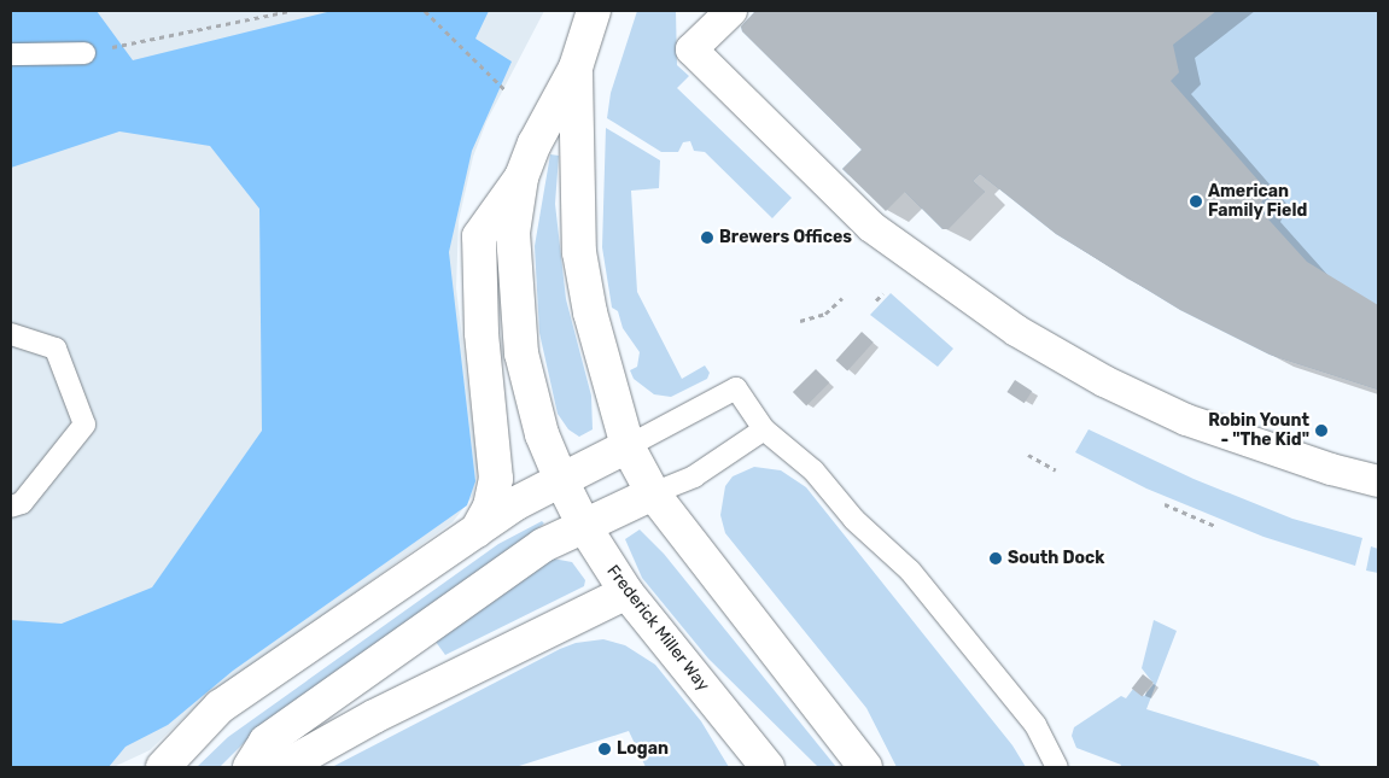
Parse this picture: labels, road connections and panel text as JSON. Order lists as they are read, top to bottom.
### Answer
{
  "streets": {
    "main road": ["Frederick Miller Way"]
  },
  "places": [
    "American Family Field",
    "Brewers Offices",
    "Robin Yount - \"The Kid\"",
    "South Dock",
    "Logan"
  ]
}
